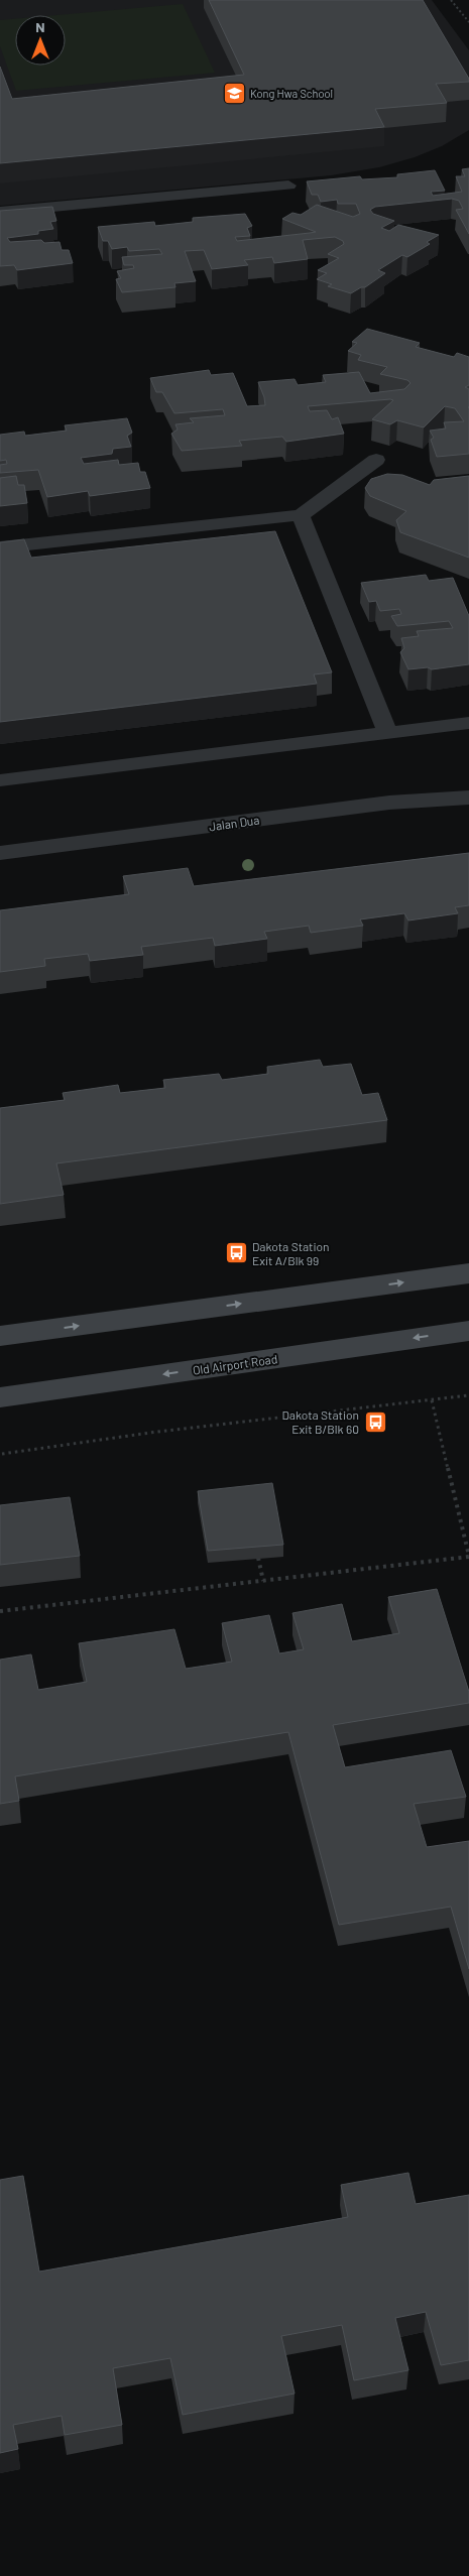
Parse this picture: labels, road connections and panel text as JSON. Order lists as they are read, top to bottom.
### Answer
{
  "streets": {
    "main road": ["Old Airport Road"],
    "street": ["Jalan Dua"]
  },
  "places": {
    "school or university": ["Kong Hwa School"],
    "bus stop": ["Dakota Station Exit A/Blk 99", "Dakota Station Exit B/Blk 60"]
  },
  "north": "top"
}
